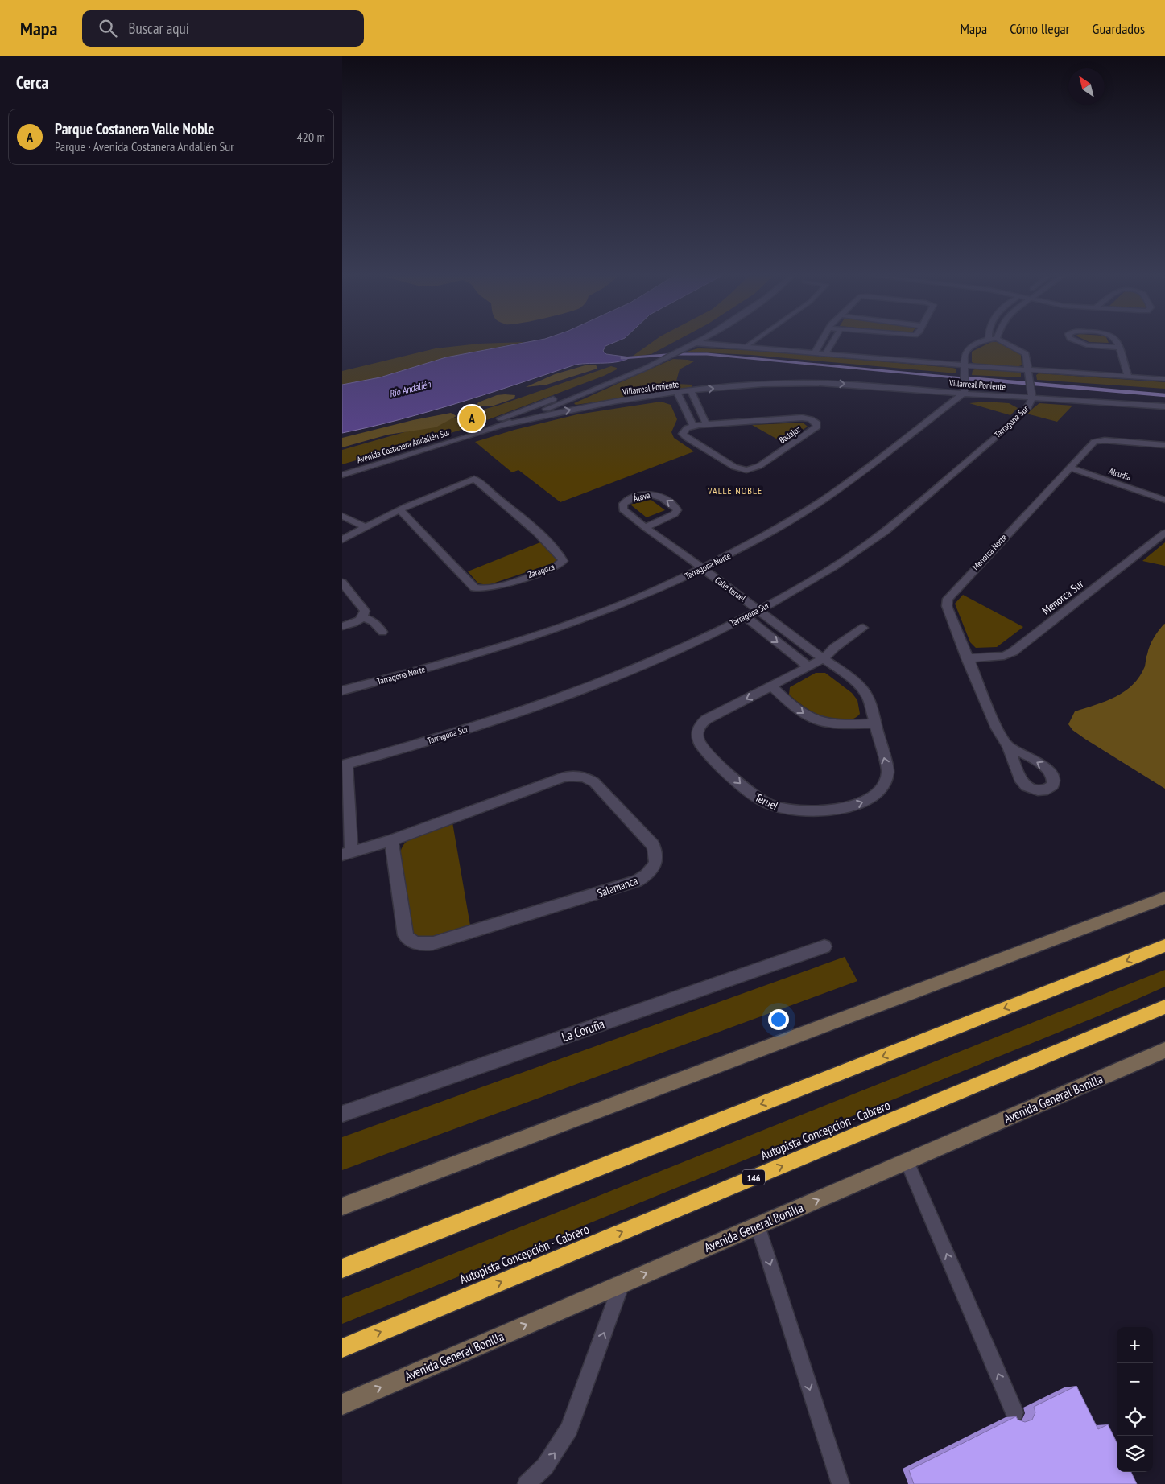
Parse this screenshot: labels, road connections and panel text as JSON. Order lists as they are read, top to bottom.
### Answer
{
  "streets": {
    "highway": ["Autopista Concepción - Cabrero", "146"],
    "street": [
      "Villarreal Poniente",
      "Tarragona Sur",
      "Badajoz",
      "Avenida Costanera Andalién Sur",
      "Alcudia",
      "Álava",
      "Menorca Norte",
      "Tarragona Norte",
      "Zaragoza",
      "Calle teruel",
      "Menorca Sur",
      "Teruel",
      "Salamanca",
      "La Coruña",
      "Avenida General Bonilla"
    ]
  },
  "crossings": [
    ["Villarreal Poniente", "Tarragona Sur"],
    ["Villarreal Poniente", "Avenida Costanera Andalién Sur"],
    ["Villarreal Poniente", "Tarragona Norte"],
    ["Tarragona Sur", "Calle teruel"],
    ["Tarragona Sur", "Teruel"],
    ["Alcudia", "Menorca Norte"],
    ["Álava", "Tarragona Norte"],
    ["Álava", "Calle teruel"],
    ["Menorca Norte", "Menorca Sur"],
    ["Tarragona Norte", "Calle teruel"],
    ["Calle teruel", "Teruel"]
  ],
  "one_way": ["Avenida General Bonilla"],
  "districts": ["VALLE NOBLE"],
  "water": ["Río Andalién"],
  "north": "top left",
  "page": {
    "header": "Mapa",
    "search": "Buscar aquí",
    "nav": ["Mapa", "Cómo llegar", "Guardados"],
    "heading": "Cerca",
    "list": [
      {
        "mark": "A",
        "name": "Parque Costanera Valle Noble",
        "note": "Parque · Avenida Costanera Andalién Sur",
        "value": "420 m"
      }
    ],
    "pins": "A",
    "map_buttons": ["+", "−"]
  }
}
